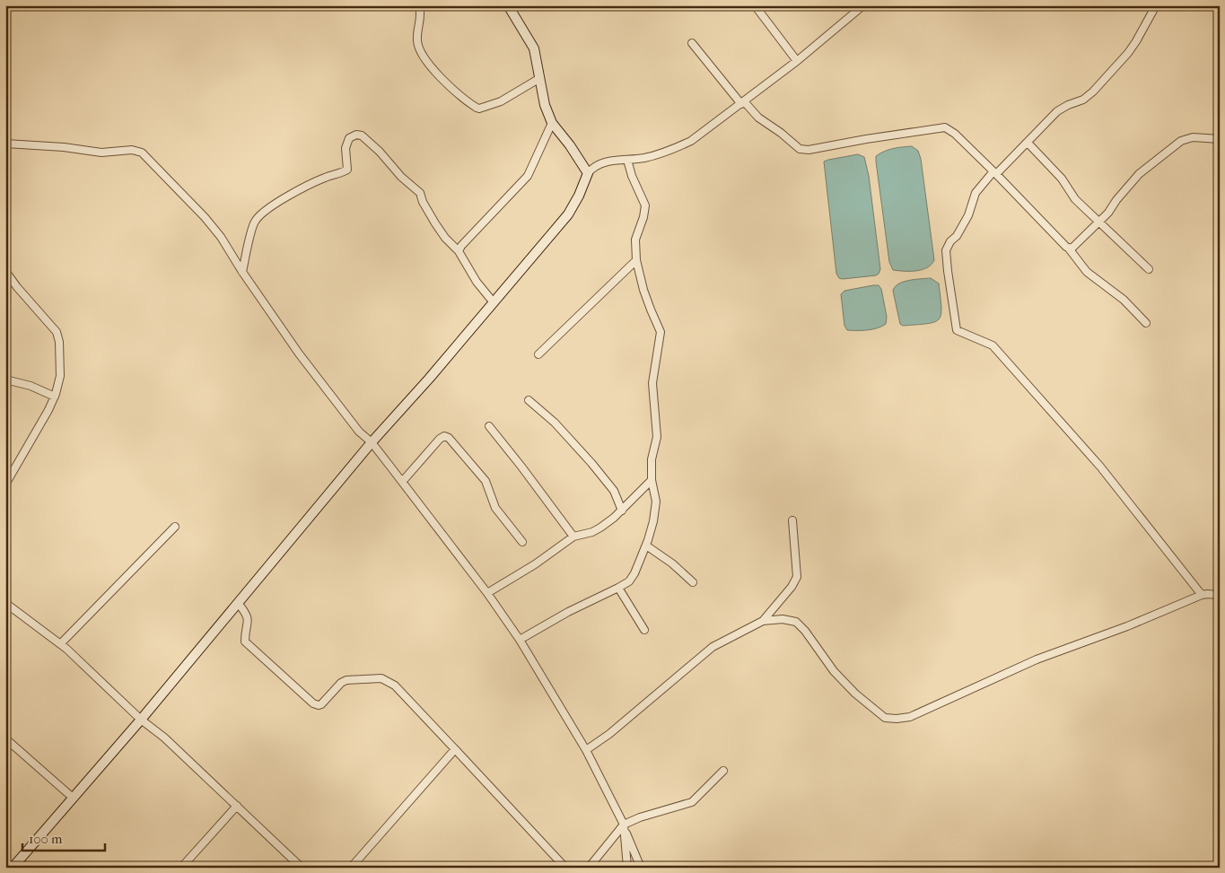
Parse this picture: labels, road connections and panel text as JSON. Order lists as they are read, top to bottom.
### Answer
{
  "scale_bar": "100 m"
}
